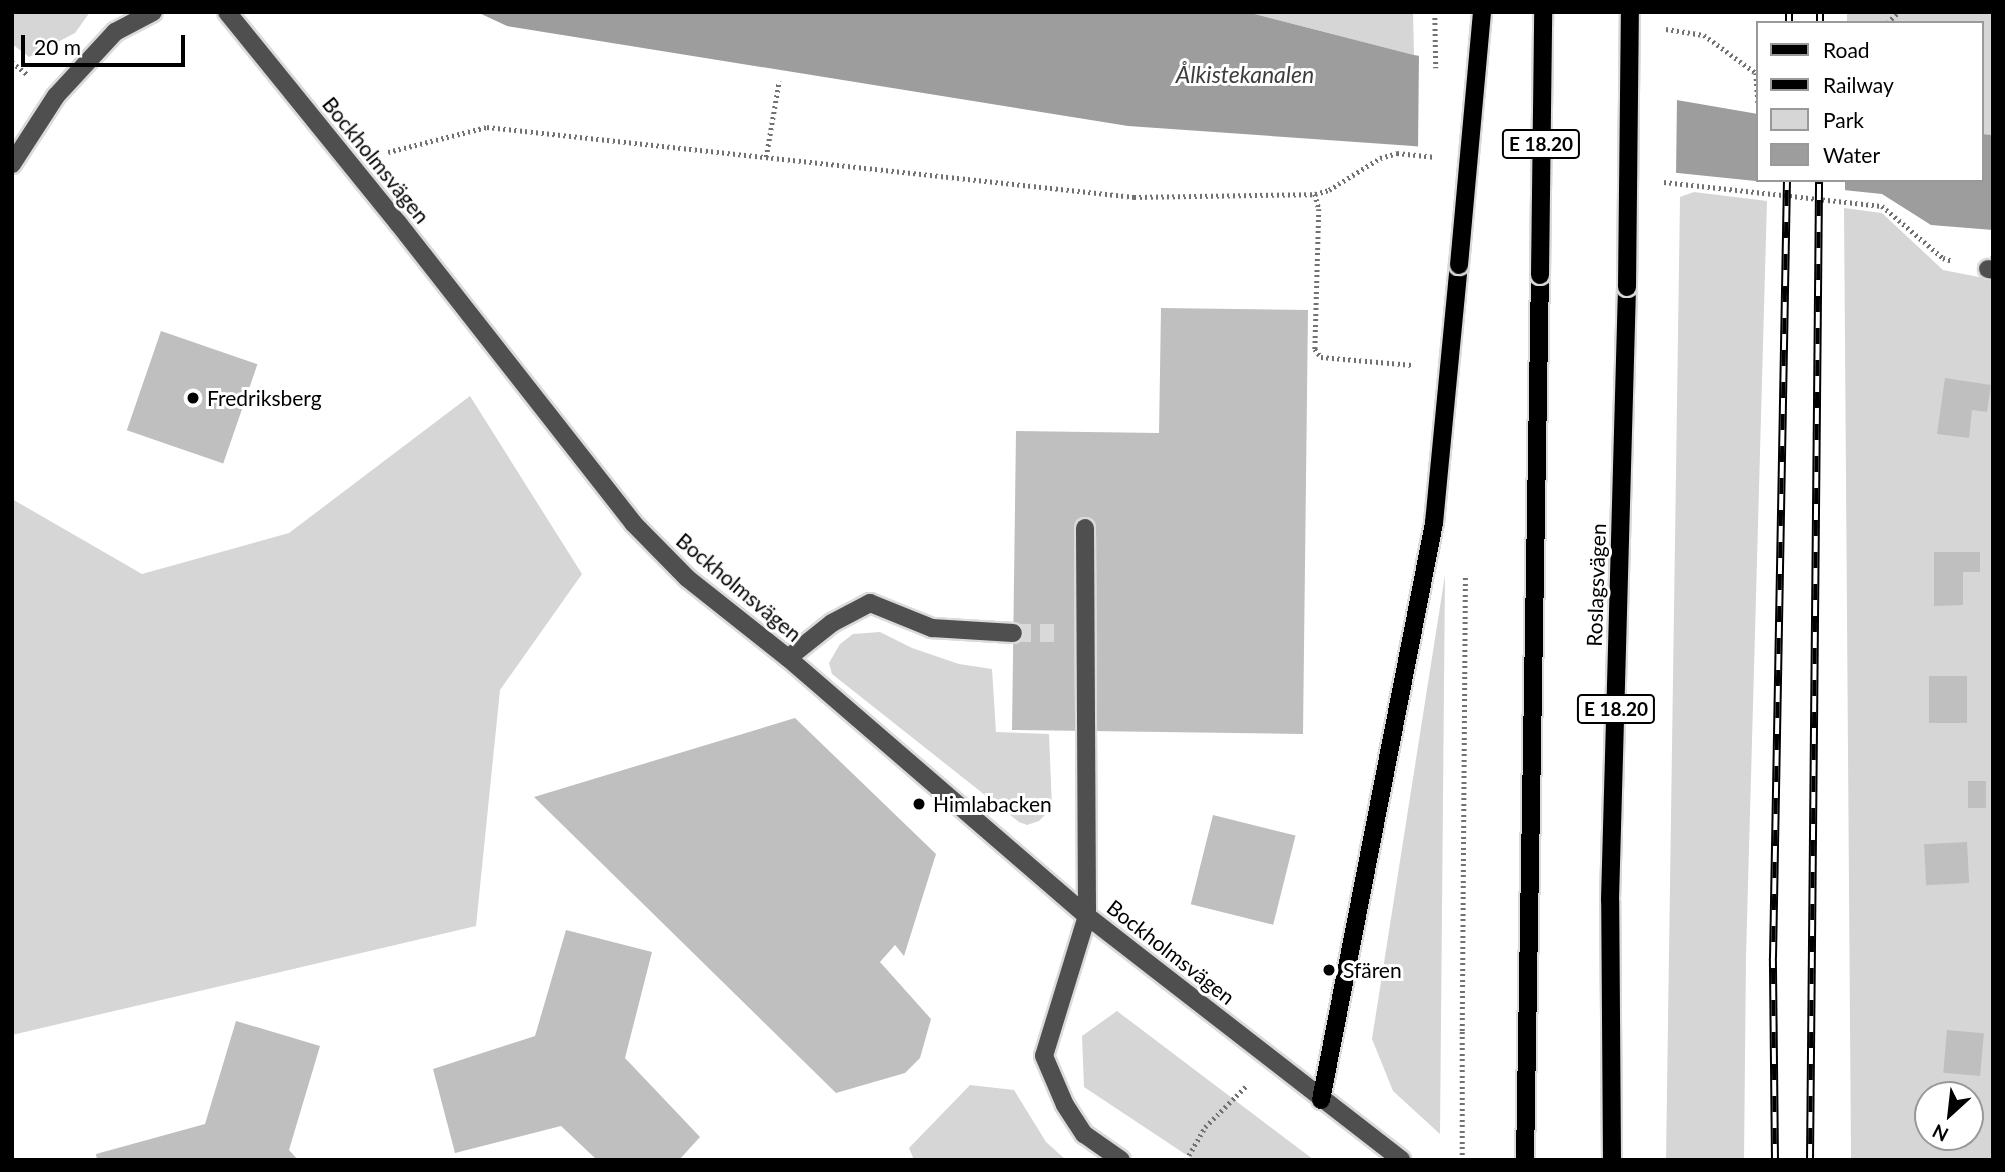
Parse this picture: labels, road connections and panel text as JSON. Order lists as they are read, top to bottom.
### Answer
{
  "streets": {
    "main road": ["E 18.20", "Roslagsvägen"],
    "street": ["Bockholmsvägen"]
  },
  "water": ["Ålkistekanalen"],
  "places": ["Fredriksberg", "Himlabacken", "Sfären"],
  "legend": [
    "Road",
    "Railway",
    "Park",
    "Water"
  ],
  "scale_bar": "20 m",
  "north": "bottom left"
}
